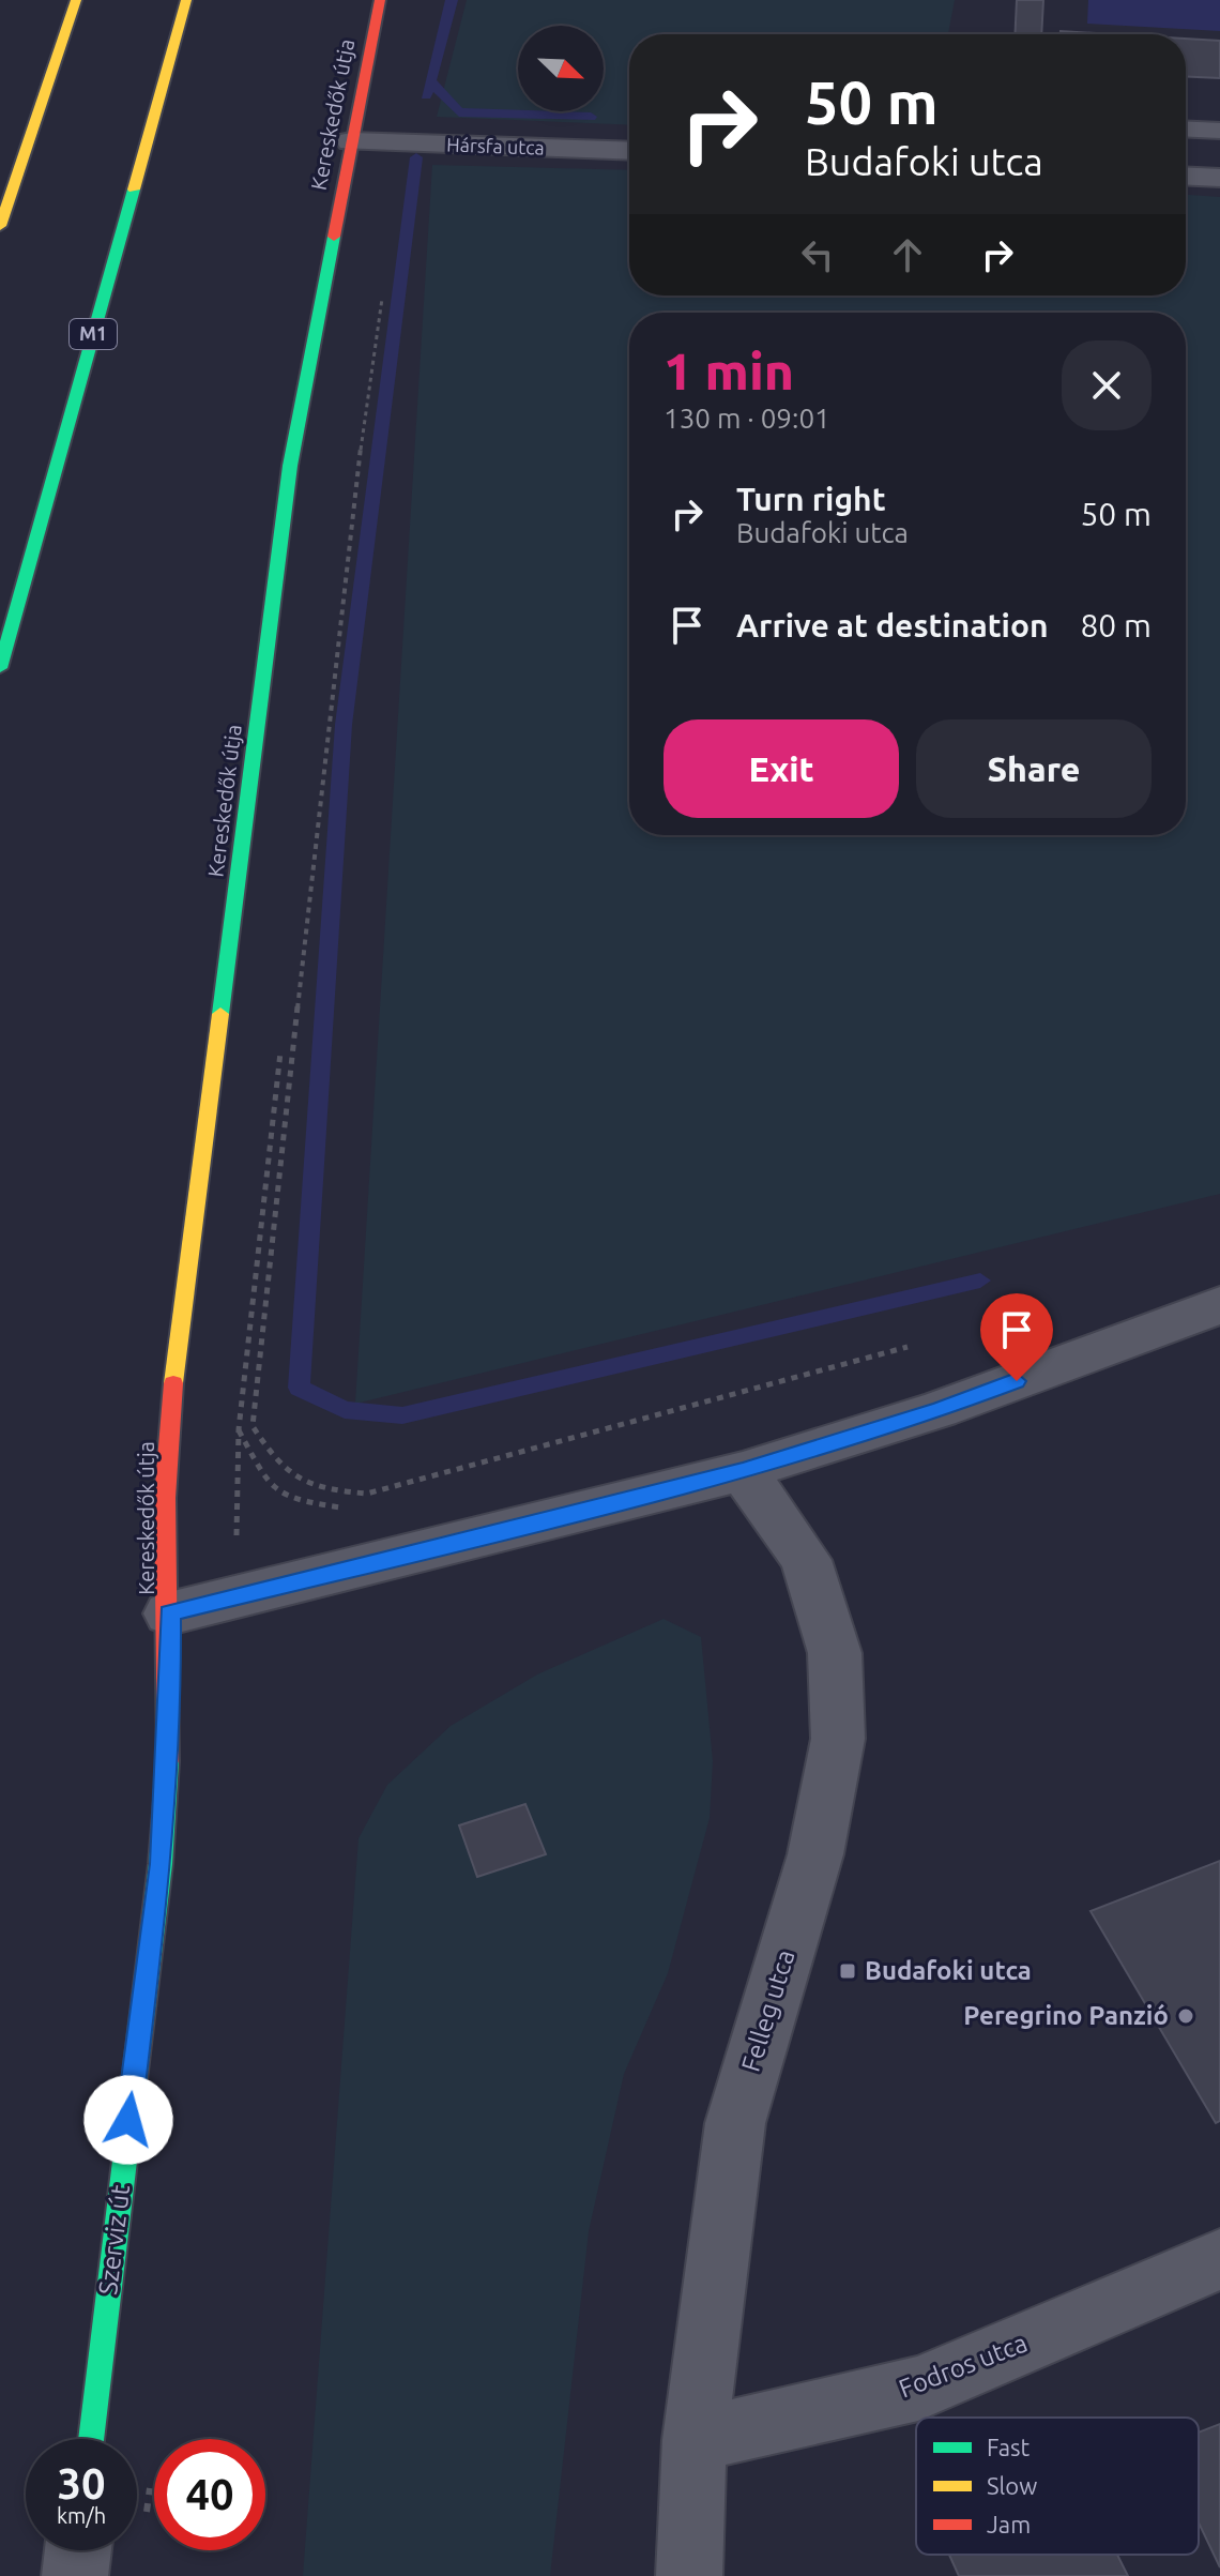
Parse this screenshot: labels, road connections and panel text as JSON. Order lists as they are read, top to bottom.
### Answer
{
  "streets": {
    "main road": ["Kereskedők útja", "M1", "Szerviz út"],
    "street": ["Hársfa utca", "Felleg utca", "Fodros utca"]
  },
  "crossings": [
    ["Kereskedők útja", "Hársfa utca"],
    ["Kereskedők útja", "Szerviz út"],
    ["Felleg utca", "Fodros utca"]
  ],
  "places": {
    "transit": ["Budafoki utca"],
    "other": ["Peregrino Panzió"]
  },
  "legend": ["Fast", "Slow", "Jam"],
  "north": "bottom right",
  "page": {
    "turn": ["50 m", "Budafoki utca"],
    "heading": ["1 min", "130 m · 09:01"],
    "list": [
      {
        "name": "Turn right",
        "note": "Budafoki utca",
        "value": "50 m"
      },
      {
        "name": "Arrive at destination",
        "value": "80 m"
      }
    ],
    "buttons": ["Exit", "Share"],
    "speed": "30 km/h",
    "limit": "40"
  }
}
